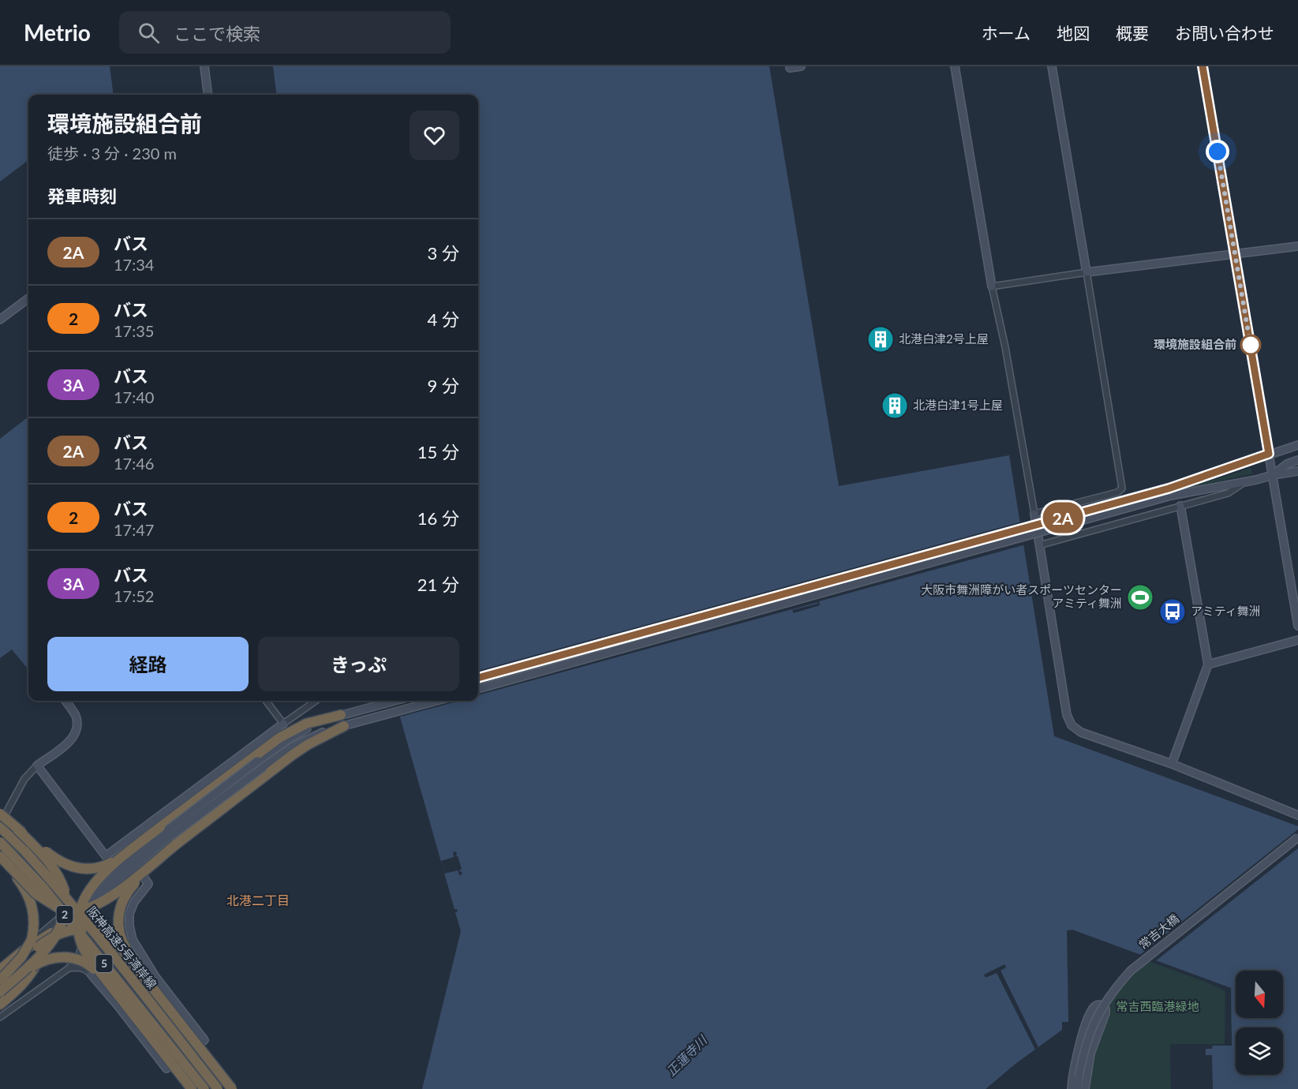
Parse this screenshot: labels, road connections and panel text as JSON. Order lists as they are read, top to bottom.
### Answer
{
  "streets": {
    "highway": ["2", "阪神高速5号湾岸線", "5"],
    "street": ["常吉大橋"]
  },
  "crossings": [
    ["2", "5"]
  ],
  "districts": ["北港二丁目"],
  "water": ["正蓮寺川"],
  "parks": ["常吉西臨港緑地"],
  "places": {
    "building": ["北港白津2号上屋", "北港白津1号上屋"],
    "other": ["環境施設組合前"],
    "sports": ["大阪市舞洲障がい者スポーツセンター アミティ舞洲"],
    "bus stop": ["アミティ舞洲"]
  },
  "lines": ["bus line 2A"],
  "north": "bottom",
  "page": {
    "header": "Metrio",
    "search": "ここで検索",
    "nav": [
      "ホーム",
      "地図",
      "概要",
      "お問い合わせ"
    ],
    "on_map": "2A",
    "heading": [
      ["環境施設組合前", "徒歩 · 3 分 · 230 m"],
      "発車時刻"
    ],
    "list": [
      {
        "mark": "2A",
        "name": "バス",
        "note": "17:34",
        "value": "3 分"
      },
      {
        "mark": "2",
        "name": "バス",
        "note": "17:35",
        "value": "4 分"
      },
      {
        "mark": "3A",
        "name": "バス",
        "note": "17:40",
        "value": "9 分"
      },
      {
        "mark": "2A",
        "name": "バス",
        "note": "17:46",
        "value": "15 分"
      },
      {
        "mark": "2",
        "name": "バス",
        "note": "17:47",
        "value": "16 分"
      },
      {
        "mark": "3A",
        "name": "バス",
        "note": "17:52",
        "value": "21 分"
      }
    ],
    "buttons": ["経路", "きっぷ"]
  }
}
